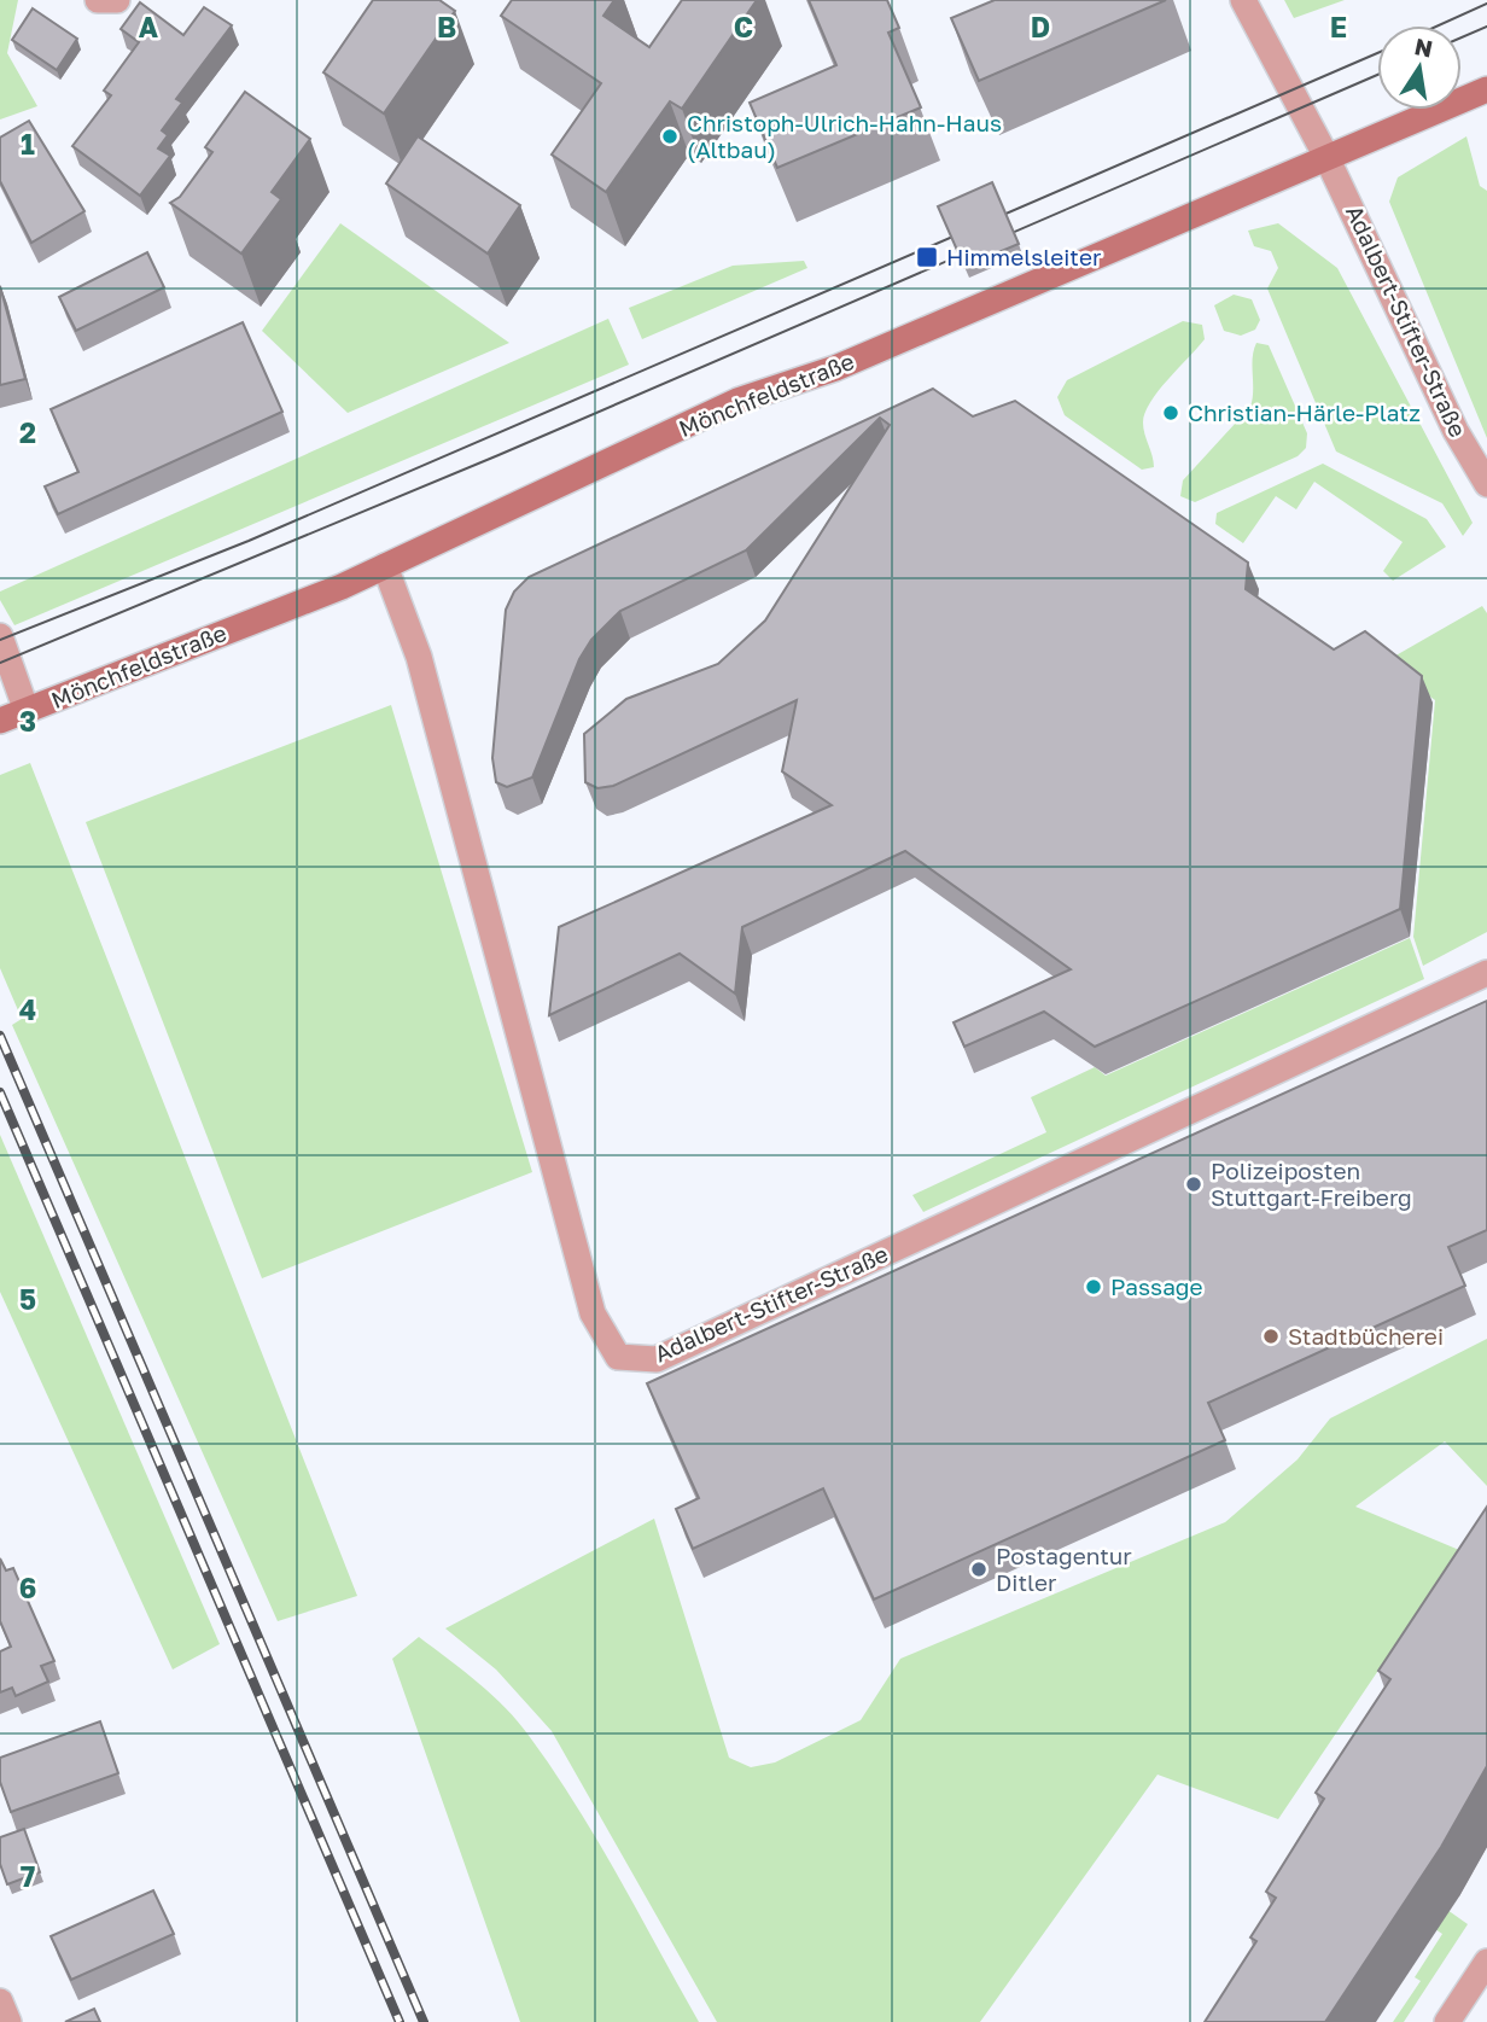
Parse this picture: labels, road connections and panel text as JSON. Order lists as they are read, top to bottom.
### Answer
{
  "streets": {
    "main road": ["Mönchfeldstraße"],
    "street": ["Adalbert-Stifter-Straße"]
  },
  "crossings": [
    ["Adalbert-Stifter-Straße", "Mönchfeldstraße"]
  ],
  "places": {
    "other": [
      "Christoph-Ulrich-Hahn-Haus (Altbau)",
      "Christian-Härle-Platz",
      "Polizeiposten Stuttgart-Freiberg",
      "Passage",
      "Stadtbücherei",
      "Postagentur Ditler"
    ],
    "transit": ["Himmelsleiter"]
  },
  "north": "top",
  "grid": {
    "columns": [
      "A",
      "B",
      "C",
      "D",
      "E"
    ],
    "rows": [
      "1",
      "2",
      "3",
      "4",
      "5",
      "6",
      "7"
    ]
  }
}
